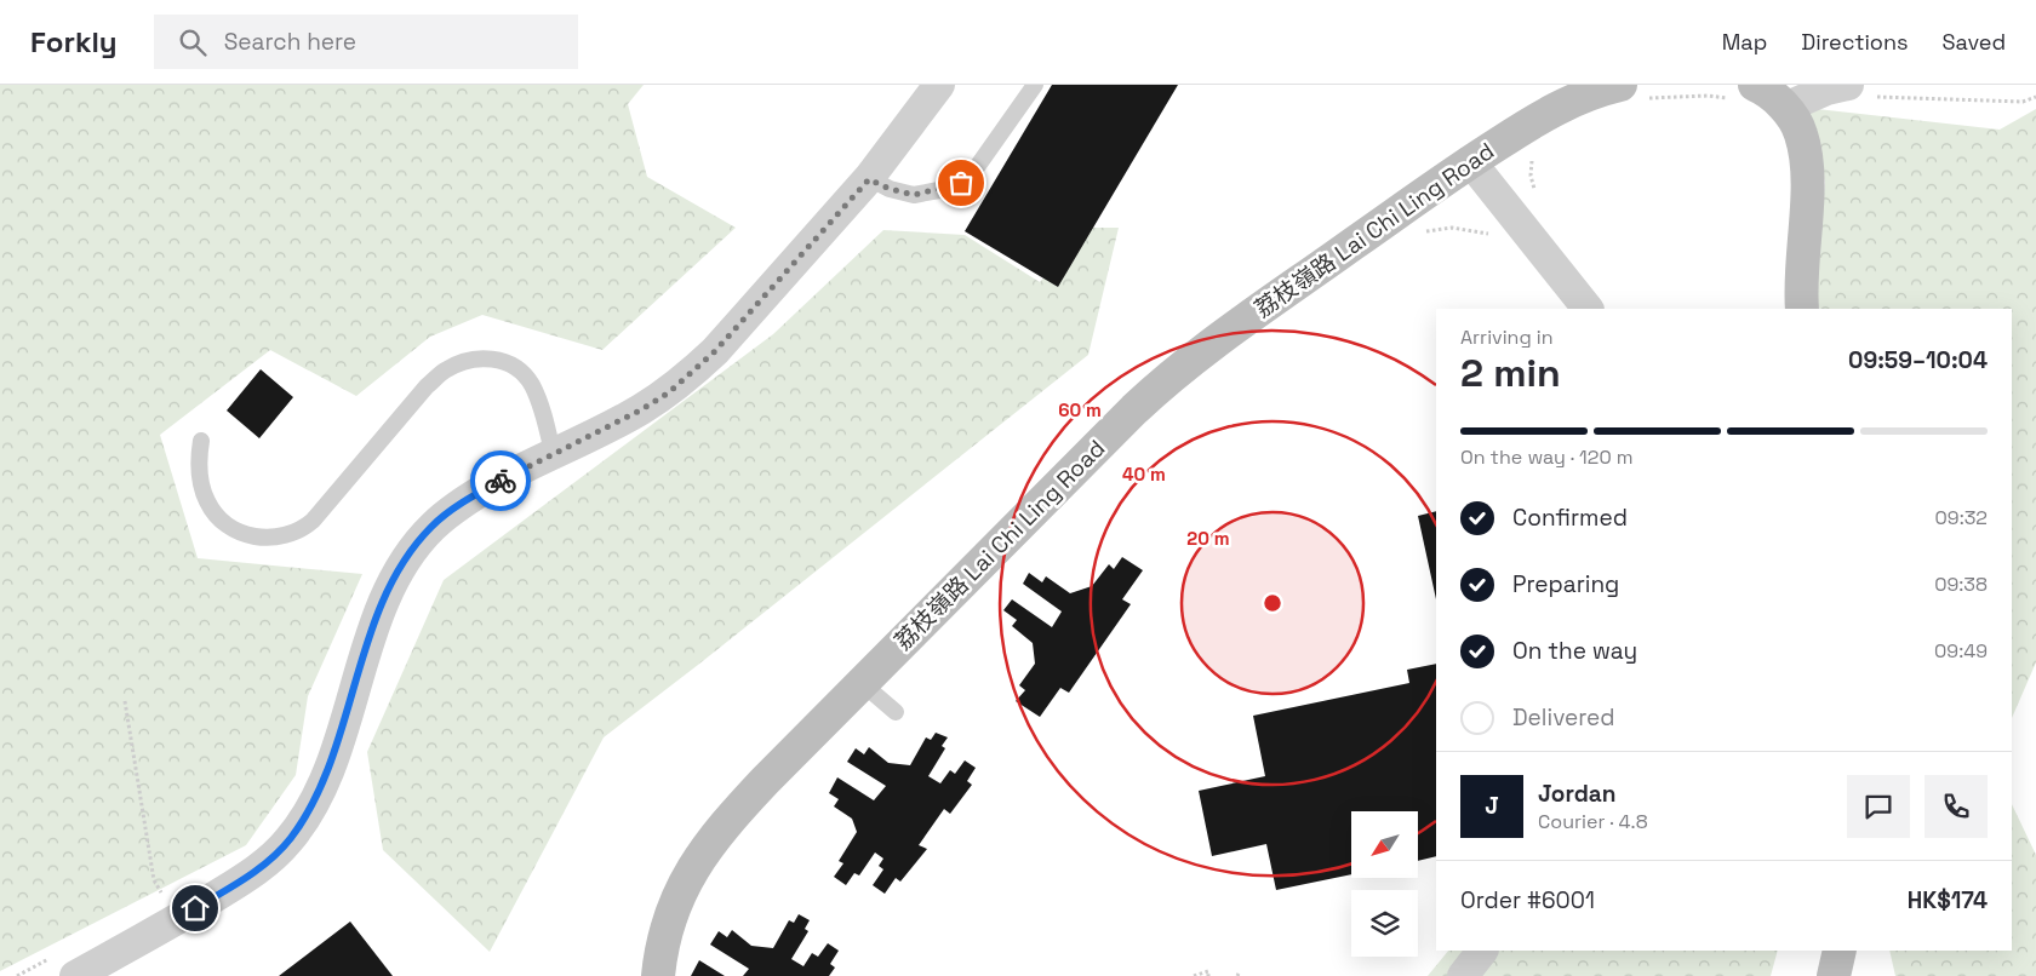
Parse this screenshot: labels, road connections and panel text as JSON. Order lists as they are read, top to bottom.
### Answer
{
  "streets": {
    "street": ["荔枝嶺路 Lai Chi Ling Road"]
  },
  "north": "bottom left",
  "page": {
    "header": "Forkly",
    "search": "Search here",
    "nav": ["Map", "Directions", "Saved"],
    "heading": ["2 min", "Arriving in", "09:59–10:04"],
    "panel": [
      "Jordan",
      "Courier · 4.8",
      "Order #6001",
      "HK$174"
    ],
    "bar": "On the way · 120 m",
    "list": [
      ["Confirmed", "09:32"],
      ["Preparing", "09:38"],
      ["On the way", "09:49"],
      "Delivered"
    ],
    "round": "J"
  },
  "rings": ["60 m", "40 m", "20 m"]
}
